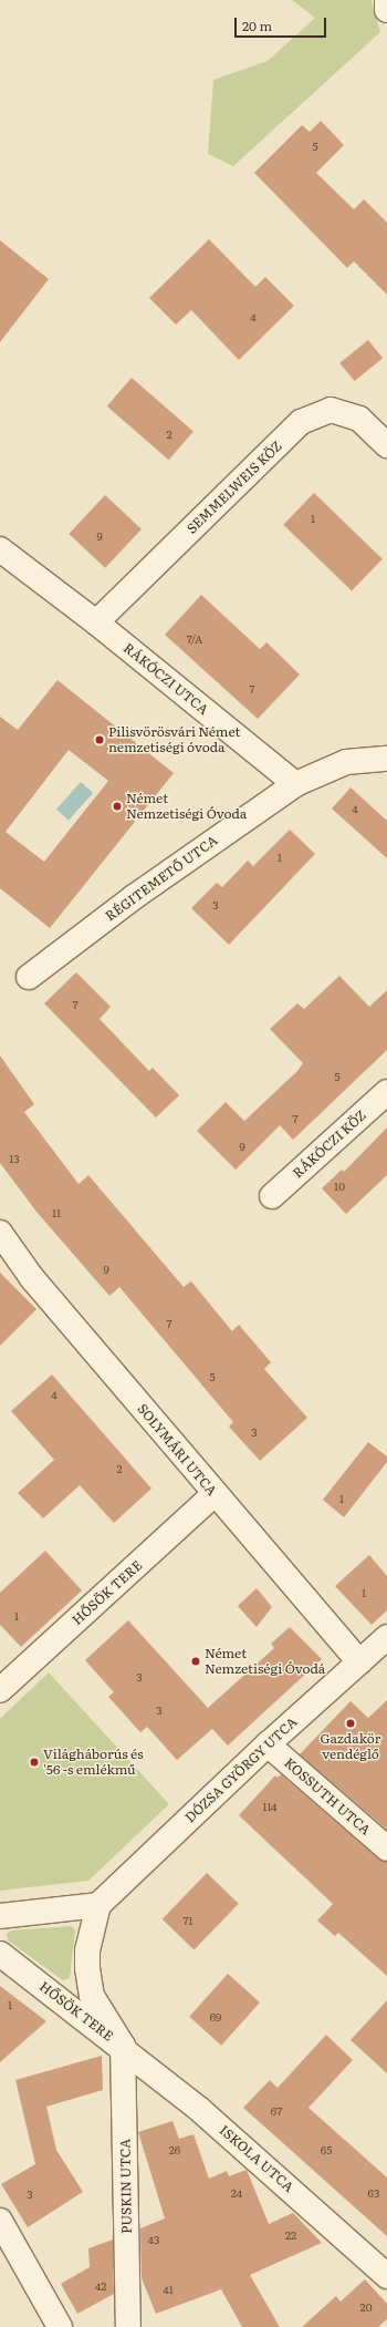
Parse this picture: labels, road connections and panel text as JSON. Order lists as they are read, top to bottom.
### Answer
{
  "streets": {
    "street": [
      "SEMMELWEIS KÖZ",
      "RÁKÓCZI UTCA",
      "RÉGITEMETŐ UTCA",
      "RÁKÓCZI KÖZ",
      "SOLYMÁRI UTCA",
      "HŐSÖK TERE",
      "DÓZSA GYÖRGY UTCA",
      "KOSSUTH UTCA",
      "ISKOLA UTCA",
      "PUSKIN UTCA"
    ]
  },
  "crossings": [
    ["SEMMELWEIS KÖZ", "RÁKÓCZI UTCA"],
    ["RÁKÓCZI UTCA", "RÉGITEMETŐ UTCA"],
    ["SOLYMÁRI UTCA", "HŐSÖK TERE"],
    ["SOLYMÁRI UTCA", "DÓZSA GYÖRGY UTCA"],
    ["HŐSÖK TERE", "DÓZSA GYÖRGY UTCA"],
    ["HŐSÖK TERE", "ISKOLA UTCA"],
    ["HŐSÖK TERE", "PUSKIN UTCA"],
    ["DÓZSA GYÖRGY UTCA", "KOSSUTH UTCA"],
    ["ISKOLA UTCA", "PUSKIN UTCA"]
  ],
  "places": [
    "Pilisvörösvári Német nemzetiségi óvoda",
    "Német Nemzetiségi Óvoda",
    "Német Nemzetiségi Óvodá",
    "Gazdakör vendéglő",
    "Világháborús és '56 -s emlékmű"
  ],
  "house_numbers": [
    "5",
    "4",
    "2",
    "1",
    "9",
    "7/A",
    "7",
    "4",
    "1",
    "3",
    "7",
    "5",
    "7",
    "9",
    "13",
    "10",
    "11",
    "9",
    "7",
    "5",
    "4",
    "3",
    "2",
    "1",
    "1",
    "1",
    "3",
    "3",
    "114",
    "71",
    "1",
    "69",
    "67",
    "26",
    "65",
    "24",
    "63",
    "3",
    "22",
    "43",
    "42",
    "41",
    "20"
  ],
  "scale_bar": "20 m"
}
